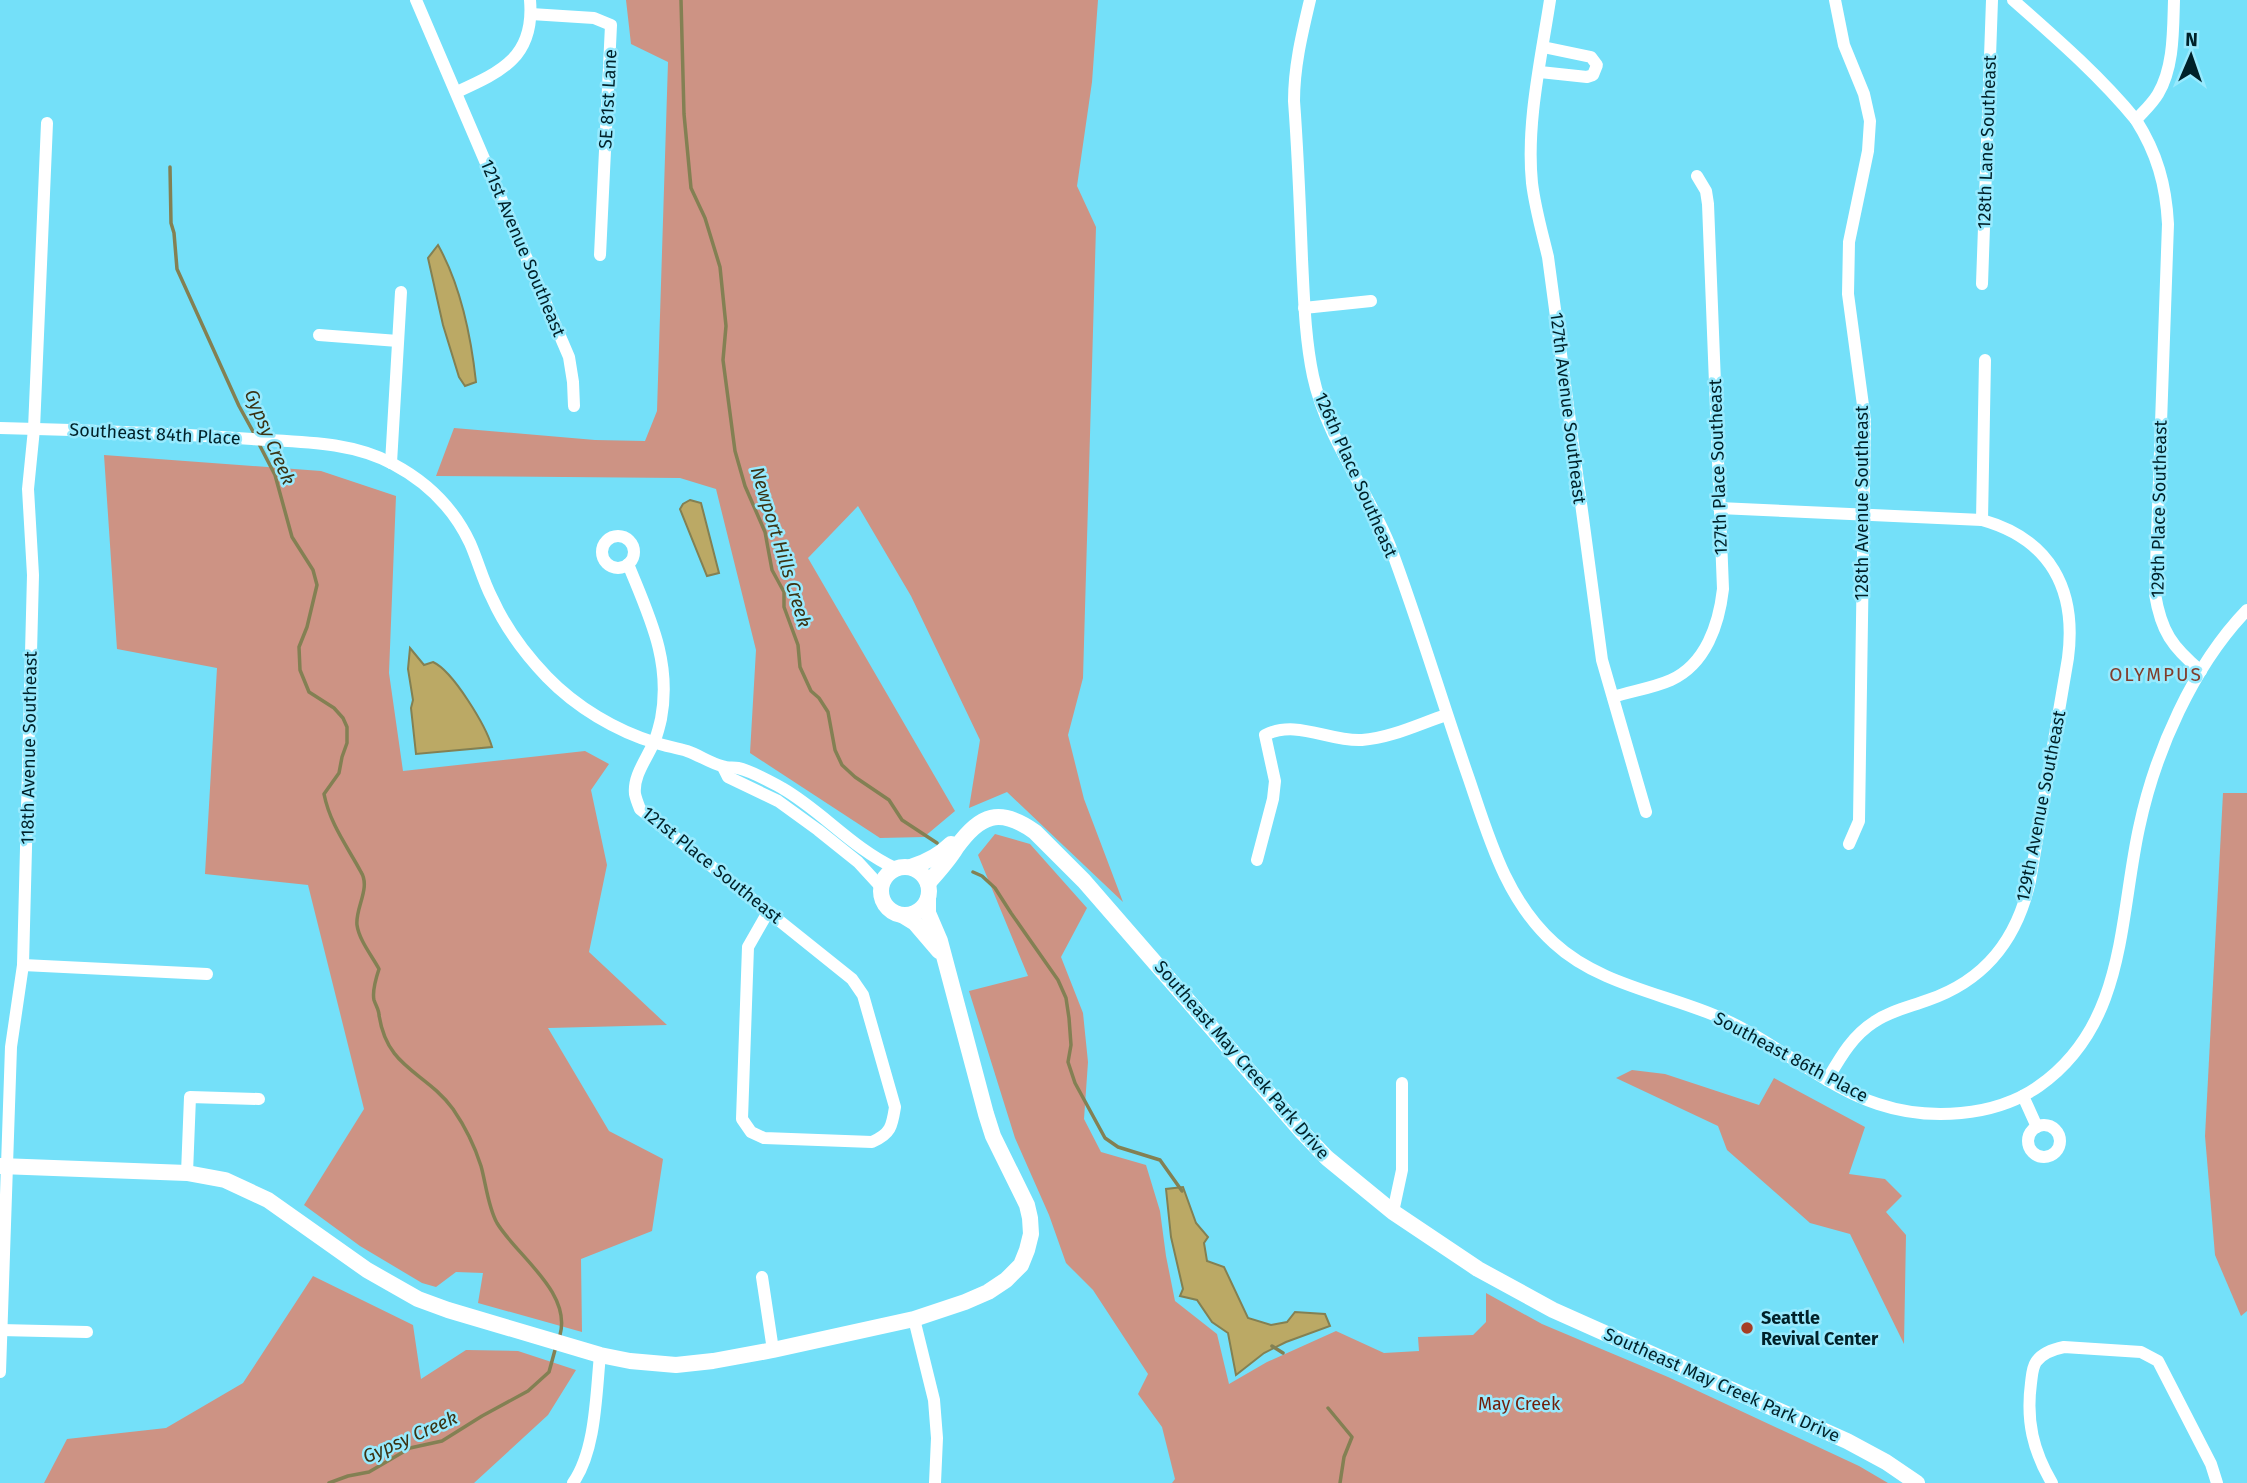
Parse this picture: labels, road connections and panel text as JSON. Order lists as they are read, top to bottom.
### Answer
{
  "streets": {
    "street": [
      "SE 81st Lane",
      "128th Lane Southeast",
      "121st Avenue Southeast",
      "127th Avenue Southeast",
      "Southeast 84th Place",
      "127th Place Southeast",
      "126th Place Southeast",
      "128th Avenue Southeast",
      "129th Place Southeast",
      "118th Avenue Southeast",
      "129th Avenue Southeast",
      "121st Place Southeast",
      "Southeast 86th Place",
      "Southeast May Creek Park Drive"
    ]
  },
  "crossings": [
    ["127th Avenue Southeast", "127th Place Southeast"],
    ["Southeast 84th Place", "118th Avenue Southeast"],
    ["Southeast 84th Place", "121st Place Southeast"],
    ["Southeast 84th Place", "Southeast May Creek Park Drive"],
    ["127th Place Southeast", "129th Avenue Southeast"],
    ["126th Place Southeast", "Southeast 86th Place"],
    ["128th Avenue Southeast", "129th Avenue Southeast"],
    ["129th Avenue Southeast", "Southeast 86th Place"]
  ],
  "districts": ["OLYMPUS"],
  "water": ["Gypsy Creek", "Newport Hills Creek"],
  "parks": ["May Creek"],
  "places": ["Seattle Revival Center"],
  "north": "top"
}
